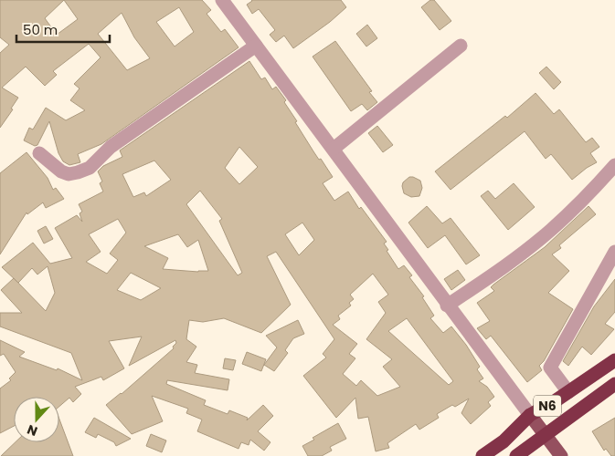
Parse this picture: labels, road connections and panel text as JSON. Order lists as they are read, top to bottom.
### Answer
{
  "streets": {
    "highway": ["N6"]
  },
  "scale_bar": "50 m",
  "north": "bottom"
}
